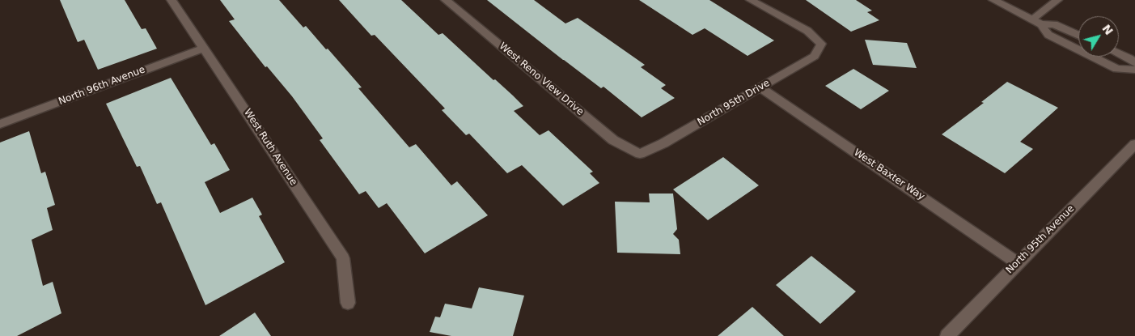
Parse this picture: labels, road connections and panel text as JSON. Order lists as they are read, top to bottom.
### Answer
{
  "streets": {
    "street": [
      "West Reno View Drive",
      "North 96th Avenue",
      "North 95th Drive",
      "West Ruth Avenue",
      "West Baxter Way",
      "North 95th Avenue"
    ]
  },
  "crossings": [
    ["West Reno View Drive", "North 95th Drive"],
    ["North 96th Avenue", "West Ruth Avenue"],
    ["North 95th Drive", "West Baxter Way"],
    ["West Baxter Way", "North 95th Avenue"]
  ],
  "north": "top right"
}
